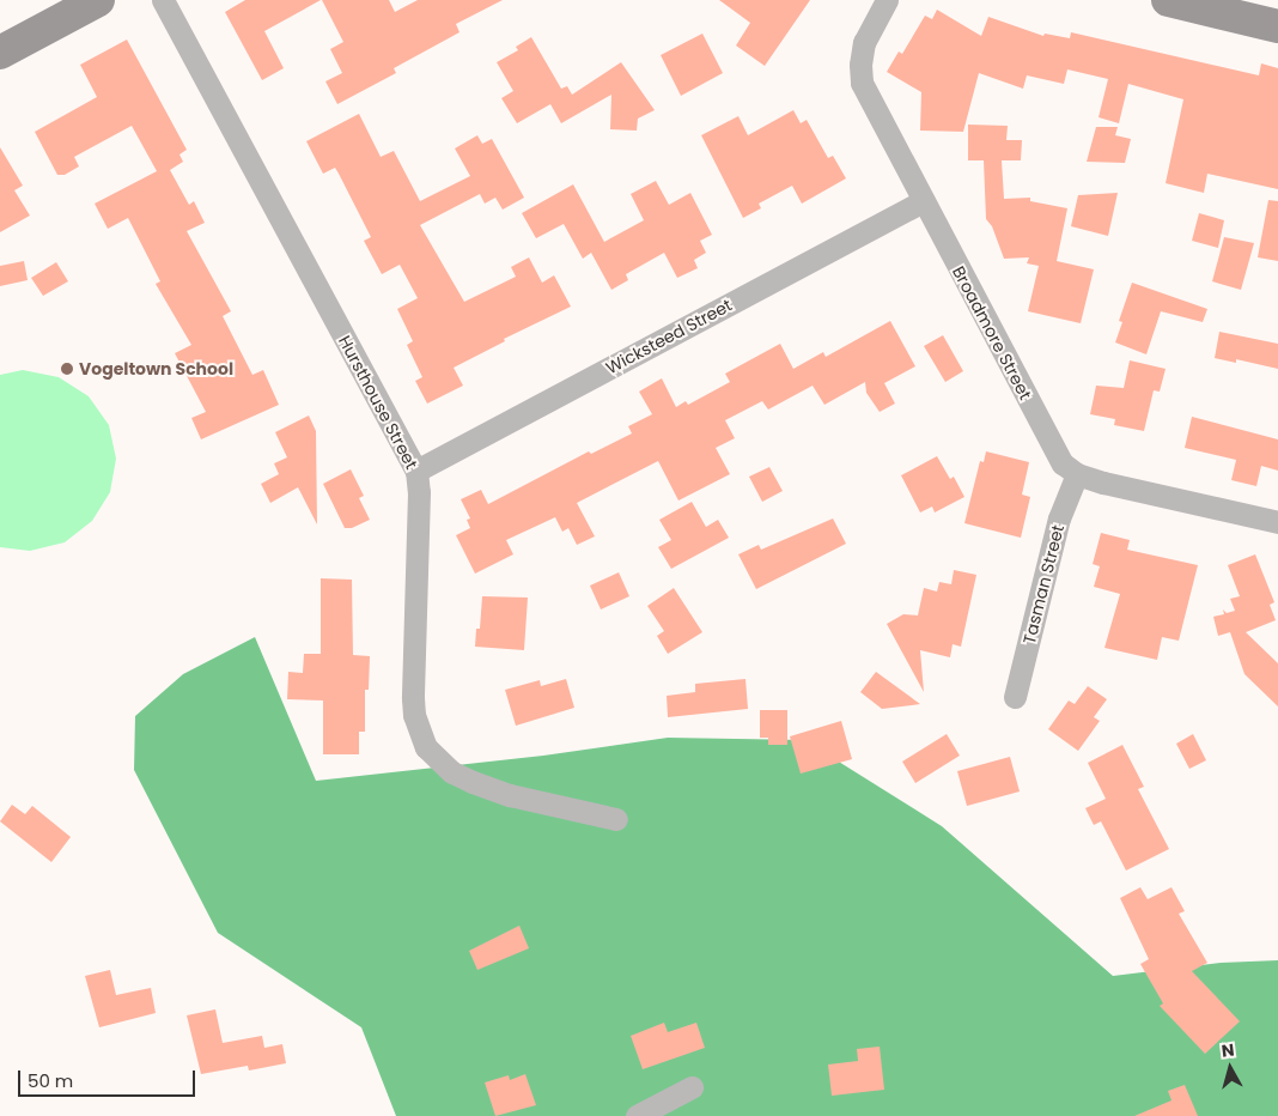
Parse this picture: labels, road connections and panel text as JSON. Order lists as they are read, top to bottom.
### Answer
{
  "streets": {
    "street": [
      "Broadmore Street",
      "Wicksteed Street",
      "Hursthouse Street",
      "Tasman Street"
    ]
  },
  "crossings": [
    ["Broadmore Street", "Wicksteed Street"],
    ["Broadmore Street", "Tasman Street"],
    ["Wicksteed Street", "Hursthouse Street"]
  ],
  "places": ["Vogeltown School"],
  "scale_bar": "50 m",
  "north": "top"
}
